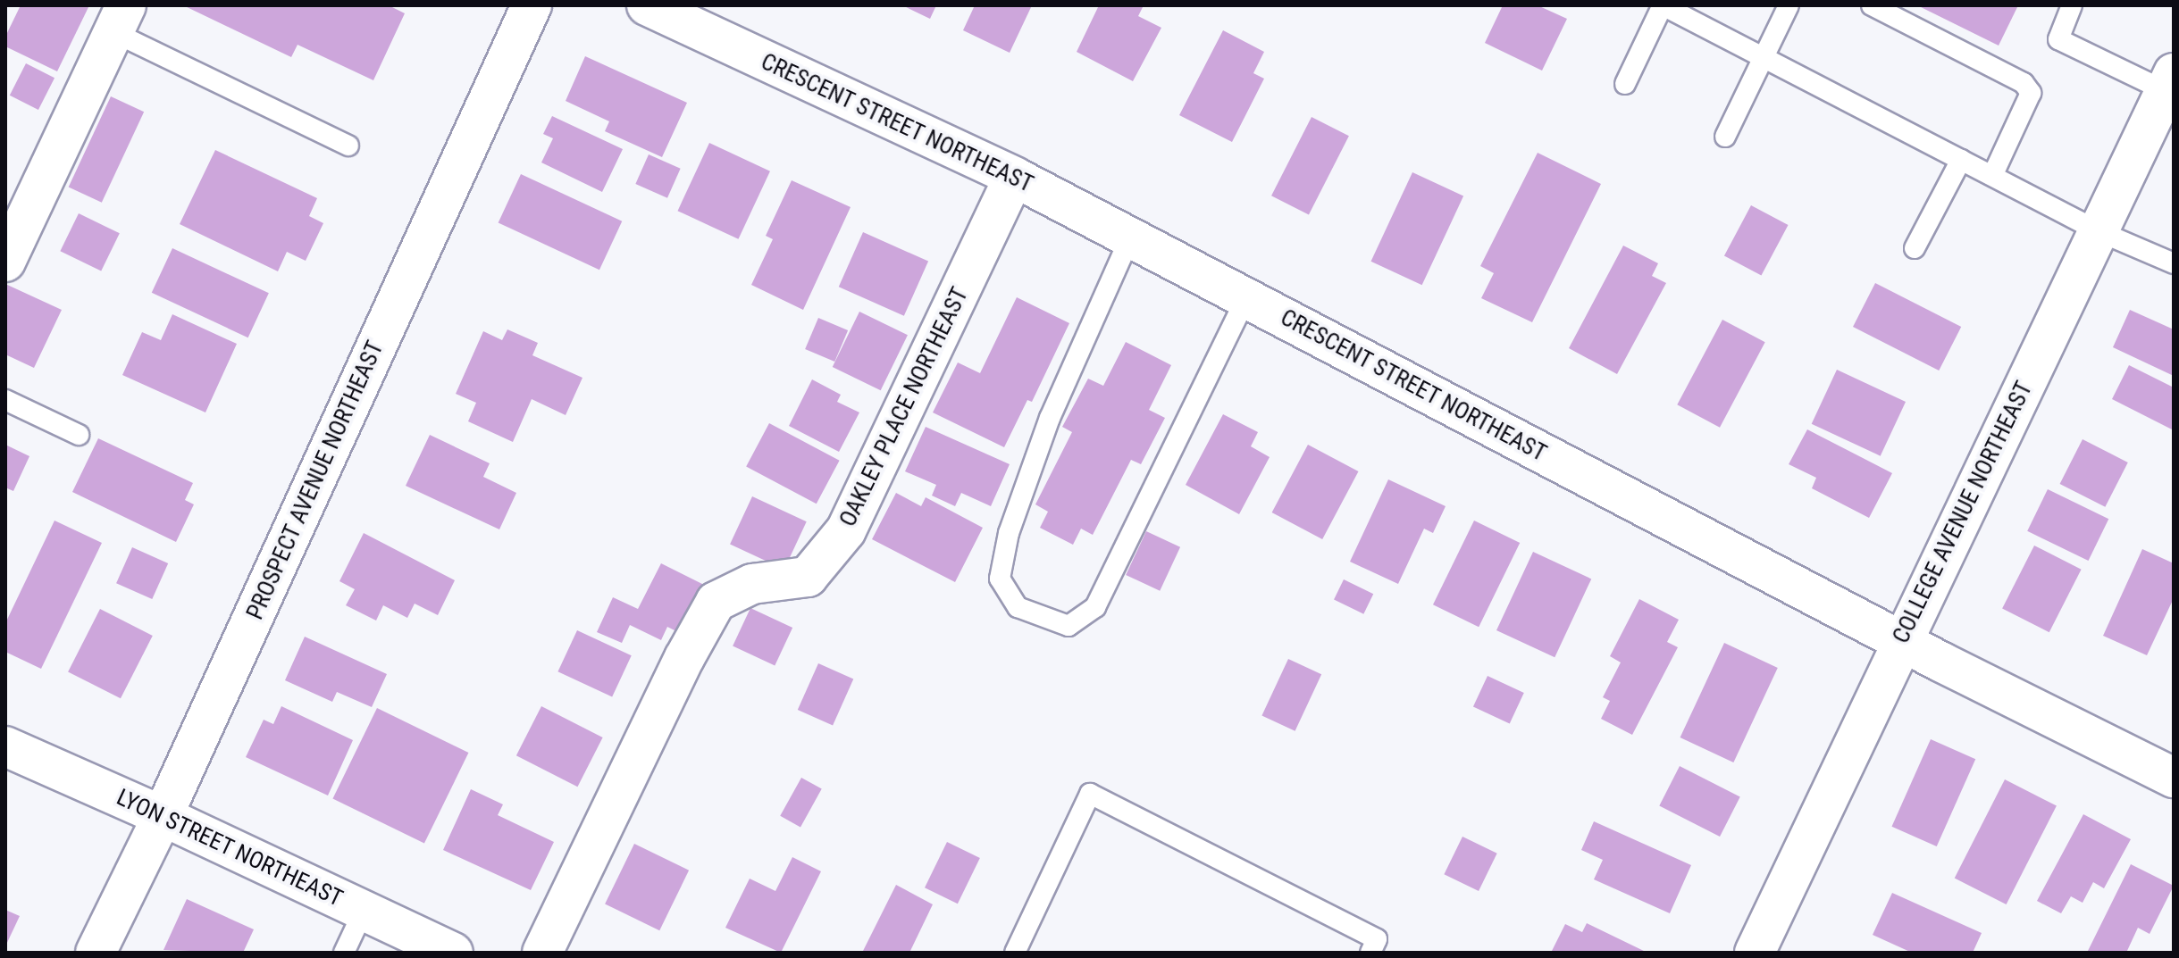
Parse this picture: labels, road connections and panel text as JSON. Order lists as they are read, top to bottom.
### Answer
{
  "streets": {
    "street": [
      "CRESCENT STREET NORTHEAST",
      "OAKLEY PLACE NORTHEAST",
      "PROSPECT AVENUE NORTHEAST",
      "COLLEGE AVENUE NORTHEAST",
      "LYON STREET NORTHEAST"
    ]
  },
  "crossings": [
    ["CRESCENT STREET NORTHEAST", "OAKLEY PLACE NORTHEAST"],
    ["CRESCENT STREET NORTHEAST", "COLLEGE AVENUE NORTHEAST"],
    ["PROSPECT AVENUE NORTHEAST", "LYON STREET NORTHEAST"]
  ]
}
